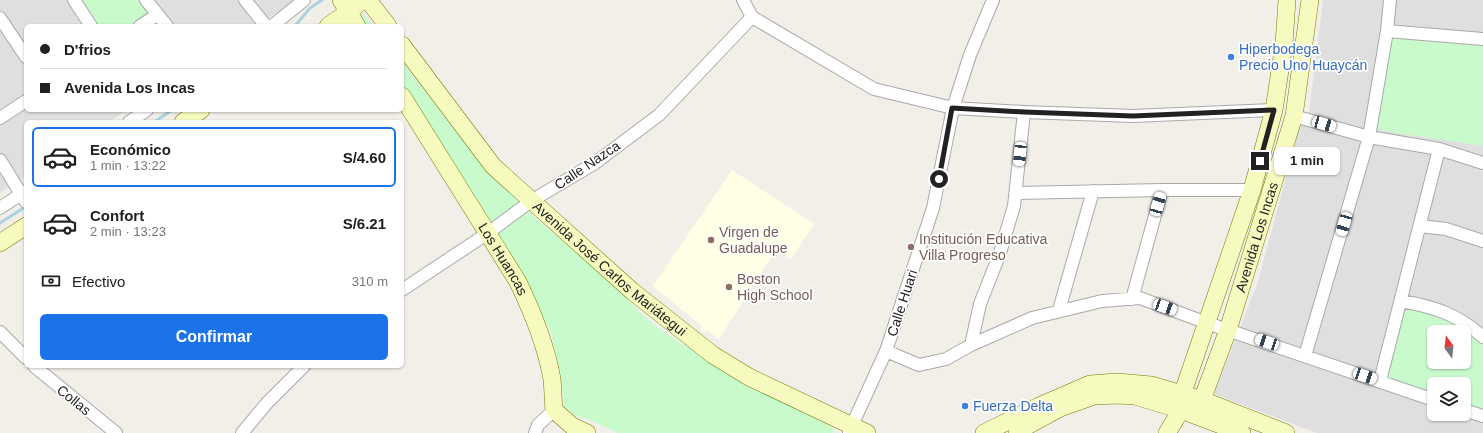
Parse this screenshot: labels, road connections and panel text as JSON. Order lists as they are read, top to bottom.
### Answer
{
  "streets": {
    "main road": ["Avenida Los Incas", "Los Huancas", "Avenida José Carlos Mariátegui"],
    "street": ["Calle Nazca", "Calle Huari", "Collas"]
  },
  "crossings": [
    ["Calle Nazca", "Los Huancas"],
    ["Calle Nazca", "Avenida José Carlos Mariátegui"],
    ["Avenida José Carlos Mariátegui", "Calle Huari"]
  ],
  "places": [
    "Hiperbodega Precio Uno Huaycán",
    "Virgen de Guadalupe",
    "Institución Educativa Villa Progreso",
    "Boston High School",
    "Fuerza Delta"
  ],
  "north": "top",
  "page": {
    "banner": ["D'frios", "Avenida Los Incas"],
    "list": [
      {
        "name": "Económico",
        "note": "1 min · 13:22",
        "value": "S/4.60"
      },
      {
        "name": "Confort",
        "note": "2 min · 13:23",
        "value": "S/6.21"
      }
    ],
    "bubble": "1 min",
    "pay": ["Efectivo", "310 m"],
    "buttons": "Confirmar"
  }
}
